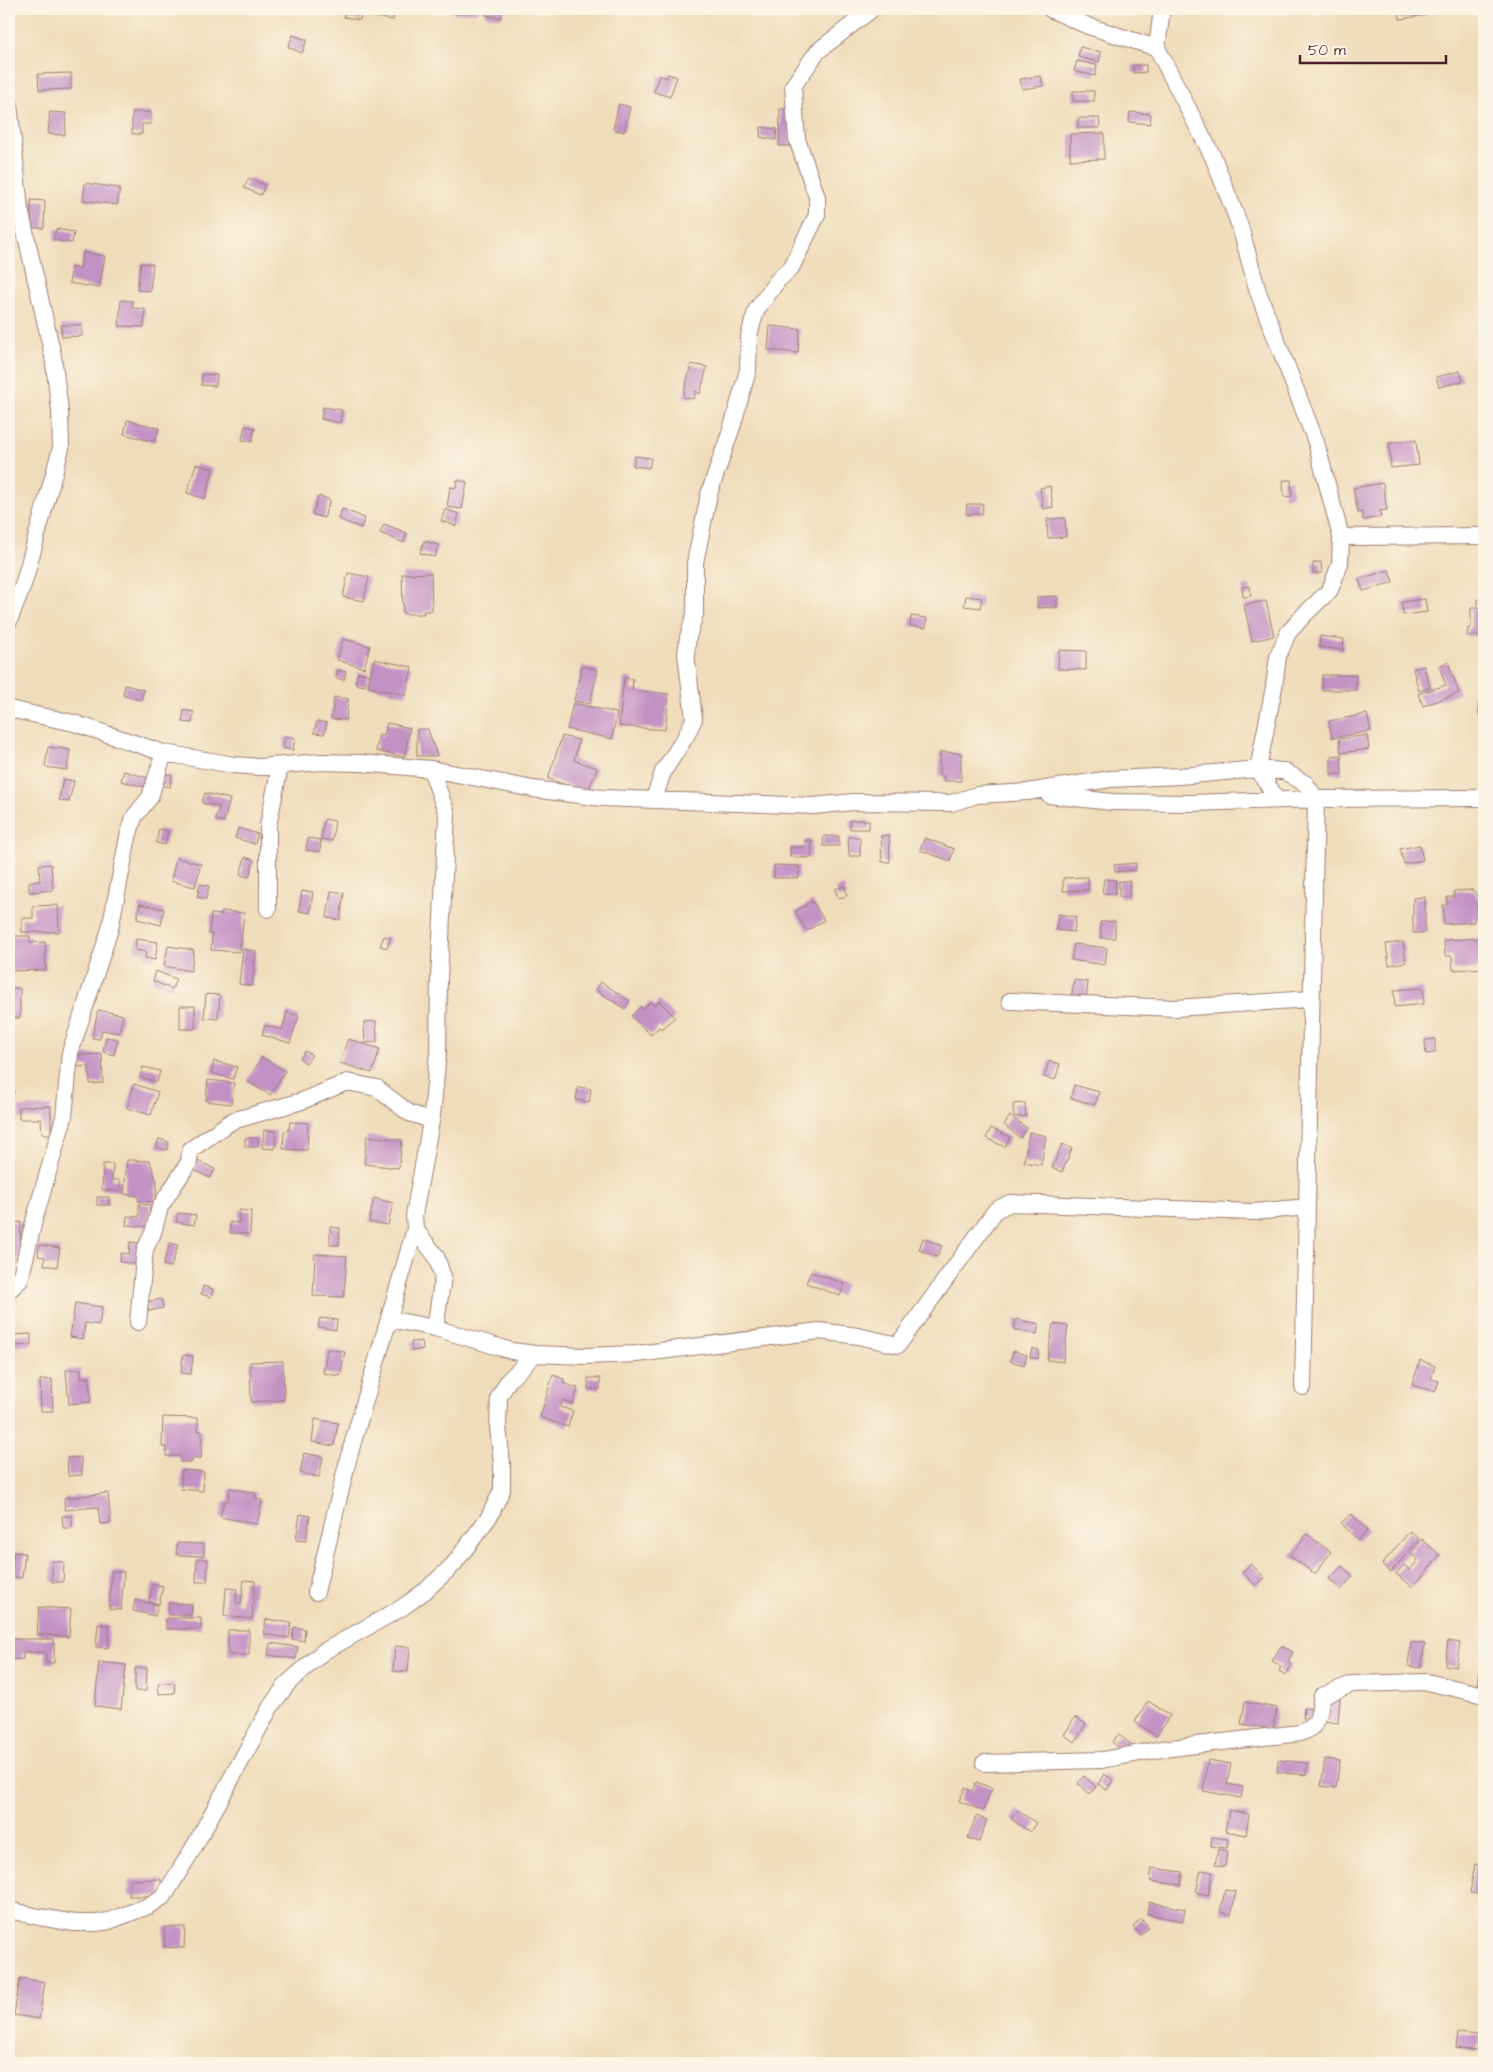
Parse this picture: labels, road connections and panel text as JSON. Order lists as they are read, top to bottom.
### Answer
{
  "scale_bar": "50 m"
}
